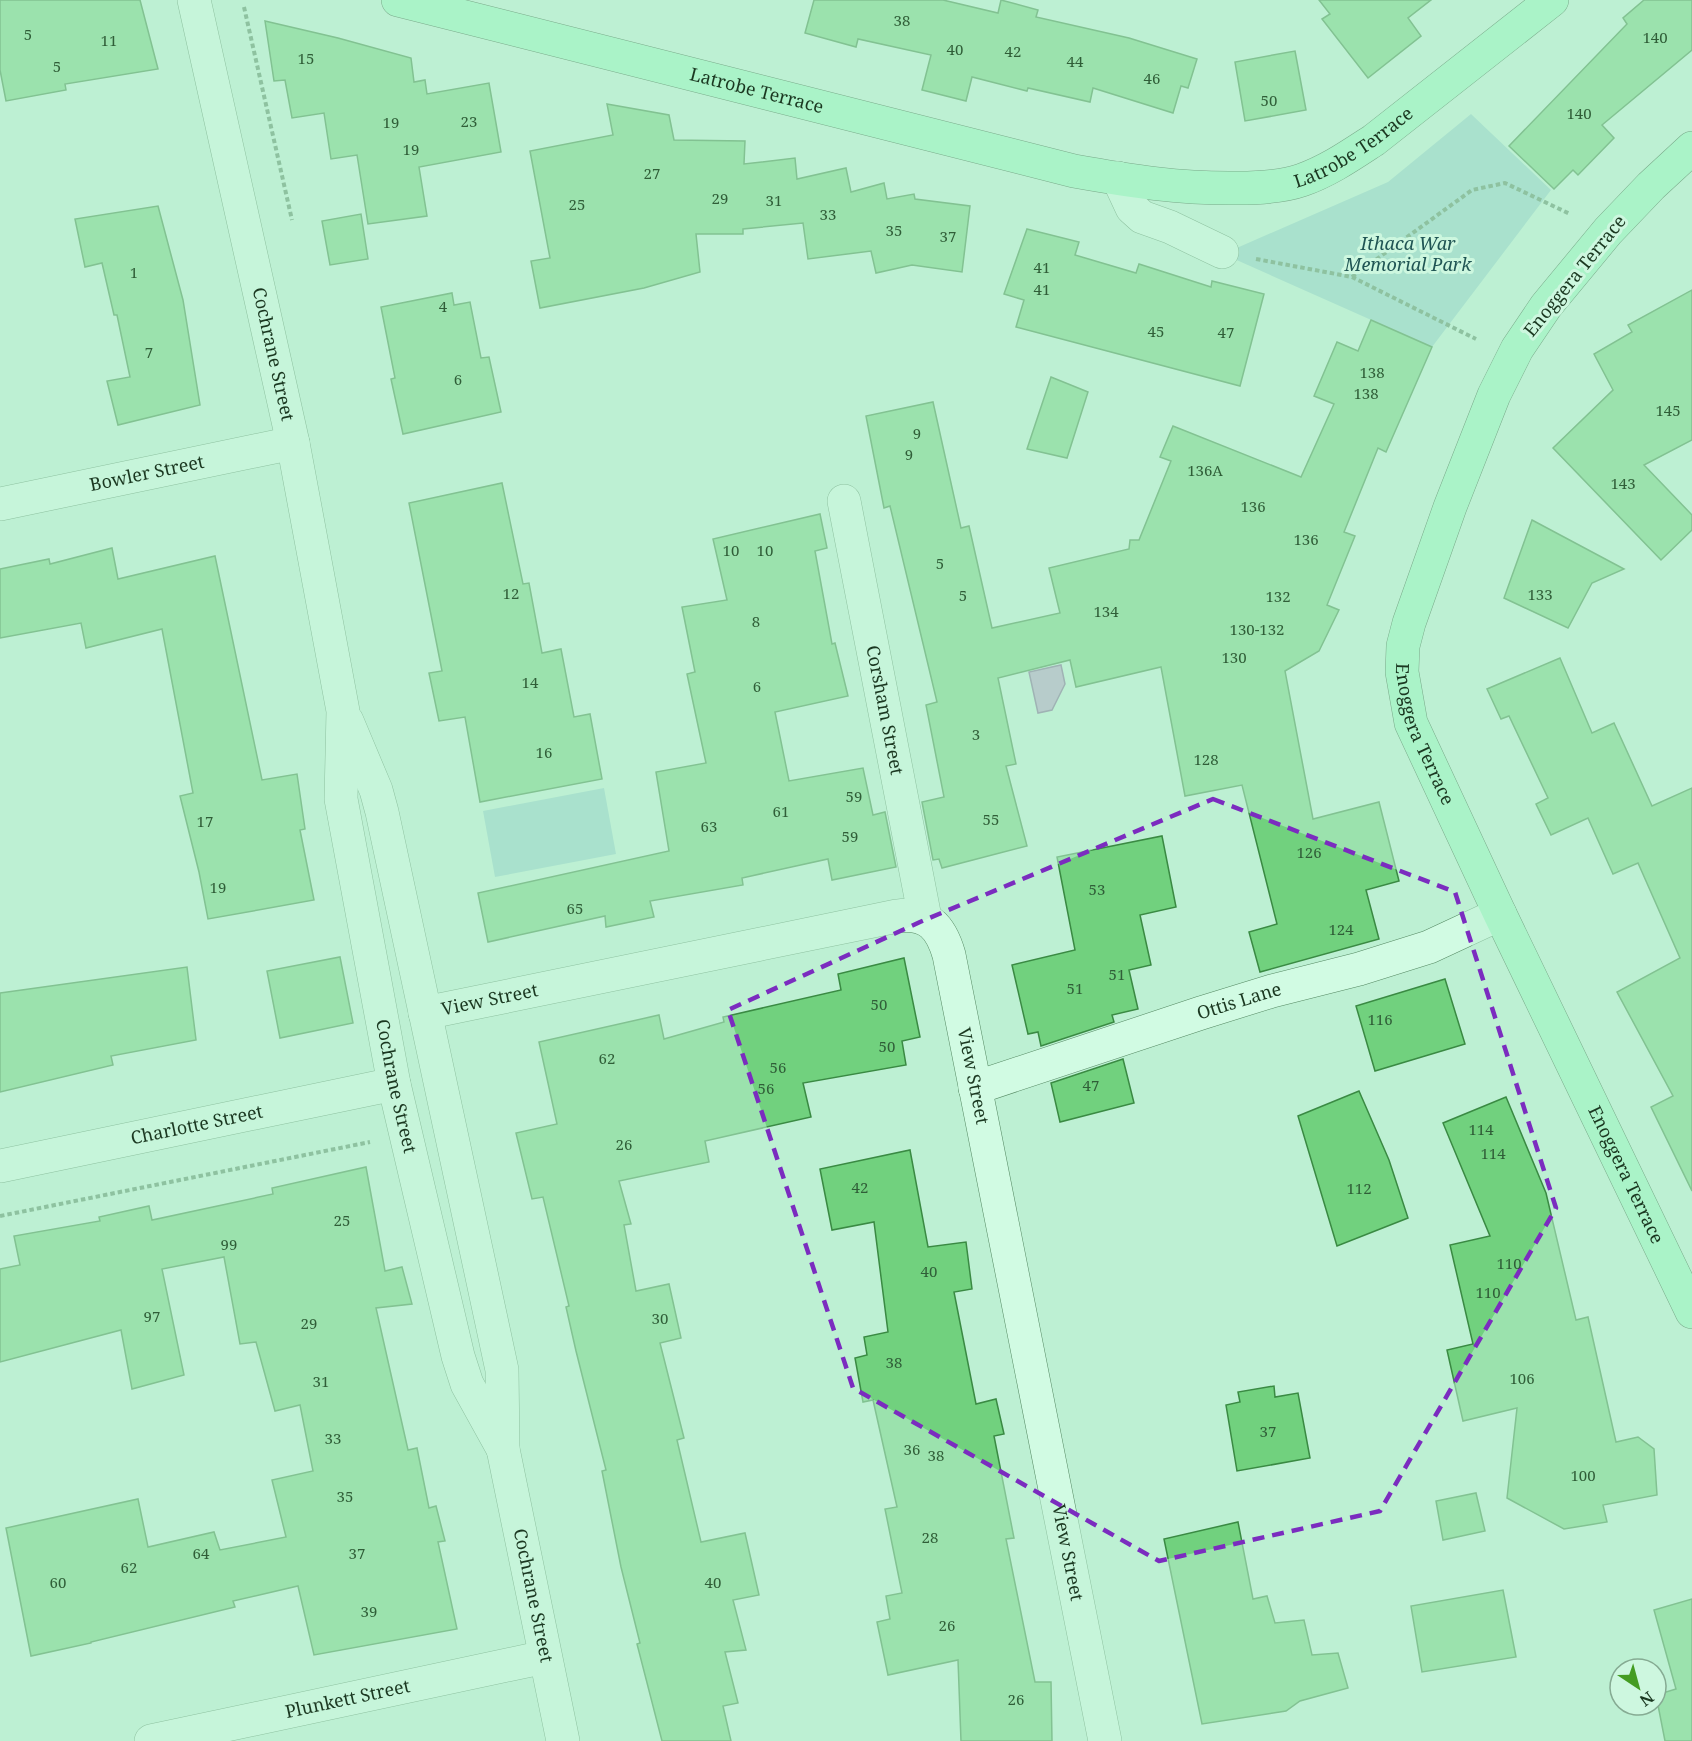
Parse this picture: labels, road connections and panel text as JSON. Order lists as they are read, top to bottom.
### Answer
{
  "streets": {
    "main road": ["Latrobe Terrace", "Enoggera Terrace"],
    "street": [
      "Cochrane Street",
      "Bowler Street",
      "Corsham Street",
      "View Street",
      "Ottis Lane",
      "Charlotte Street",
      "Plunkett Street"
    ]
  },
  "crossings": [
    ["Enoggera Terrace", "Ottis Lane"],
    ["Cochrane Street", "Bowler Street"],
    ["Cochrane Street", "View Street"],
    ["Cochrane Street", "Charlotte Street"],
    ["Cochrane Street", "Plunkett Street"],
    ["Corsham Street", "View Street"],
    ["View Street", "Ottis Lane"]
  ],
  "parks": ["Ithaca War Memorial Park"],
  "house_numbers": [
    "38",
    "5",
    "140",
    "11",
    "40",
    "42",
    "15",
    "44",
    "5",
    "46",
    "50",
    "140",
    "23",
    "19",
    "19",
    "27",
    "29",
    "31",
    "25",
    "33",
    "35",
    "37",
    "41",
    "1",
    "41",
    "4",
    "45",
    "47",
    "7",
    "138",
    "6",
    "138",
    "145",
    "9",
    "9",
    "136A",
    "143",
    "136",
    "136",
    "10",
    "10",
    "5",
    "12",
    "133",
    "5",
    "132",
    "134",
    "8",
    "130-132",
    "130",
    "14",
    "6",
    "3",
    "16",
    "128",
    "59",
    "61",
    "55",
    "17",
    "63",
    "59",
    "126",
    "19",
    "53",
    "65",
    "124",
    "51",
    "51",
    "50",
    "116",
    "50",
    "62",
    "56",
    "47",
    "56",
    "114",
    "26",
    "114",
    "42",
    "112",
    "25",
    "99",
    "110",
    "40",
    "110",
    "97",
    "30",
    "29",
    "38",
    "106",
    "31",
    "37",
    "33",
    "36",
    "38",
    "100",
    "35",
    "28",
    "64",
    "37",
    "62",
    "60",
    "40",
    "39",
    "26",
    "26"
  ],
  "north": "bottom right"
}
